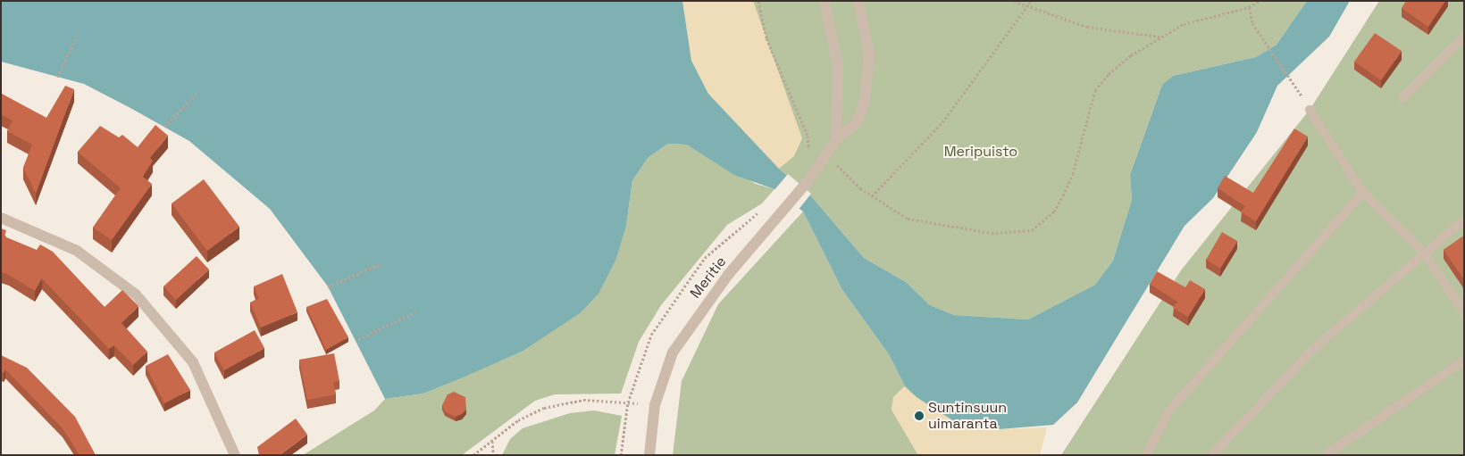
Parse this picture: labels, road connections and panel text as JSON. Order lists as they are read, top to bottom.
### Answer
{
  "streets": {
    "street": ["Meritie"]
  },
  "parks": ["Meripuisto"],
  "places": ["Suntinsuun uimaranta"]
}
